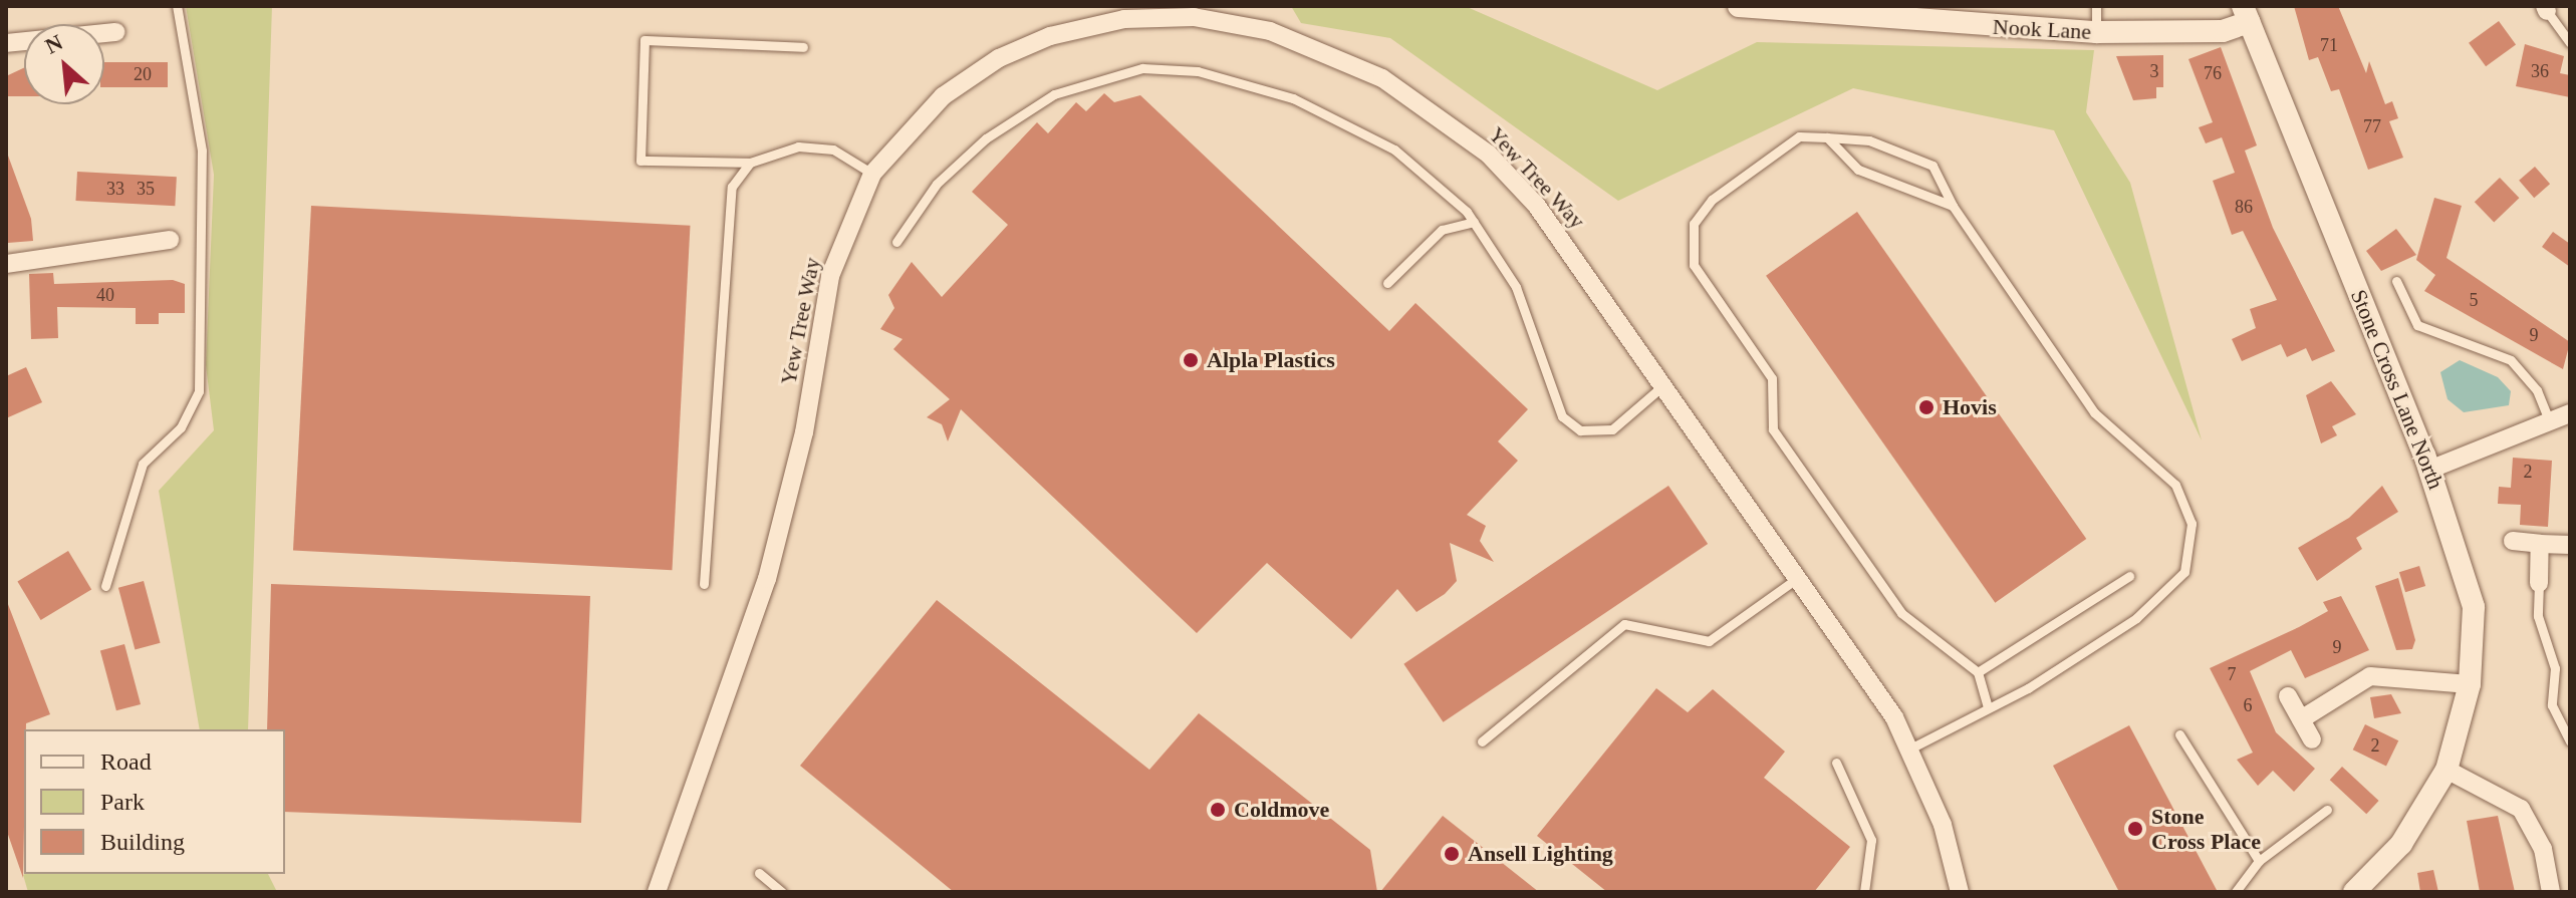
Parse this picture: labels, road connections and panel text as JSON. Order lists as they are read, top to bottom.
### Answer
{
  "streets": {
    "street": ["Nook Lane", "Yew Tree Way", "Stone Cross Lane North"]
  },
  "crossings": [
    ["Nook Lane", "Stone Cross Lane North"]
  ],
  "places": [
    "Alpla Plastics",
    "Hovis",
    "Coldmove",
    "Stone Cross Place",
    "Ansell Lighting"
  ],
  "house_numbers": [
    "71",
    "3",
    "36",
    "76",
    "20",
    "77",
    "33",
    "35",
    "86",
    "40",
    "5",
    "9",
    "2",
    "9",
    "7",
    "6",
    "2"
  ],
  "legend": ["Road", "Park", "Building"],
  "north": "top left"
}
